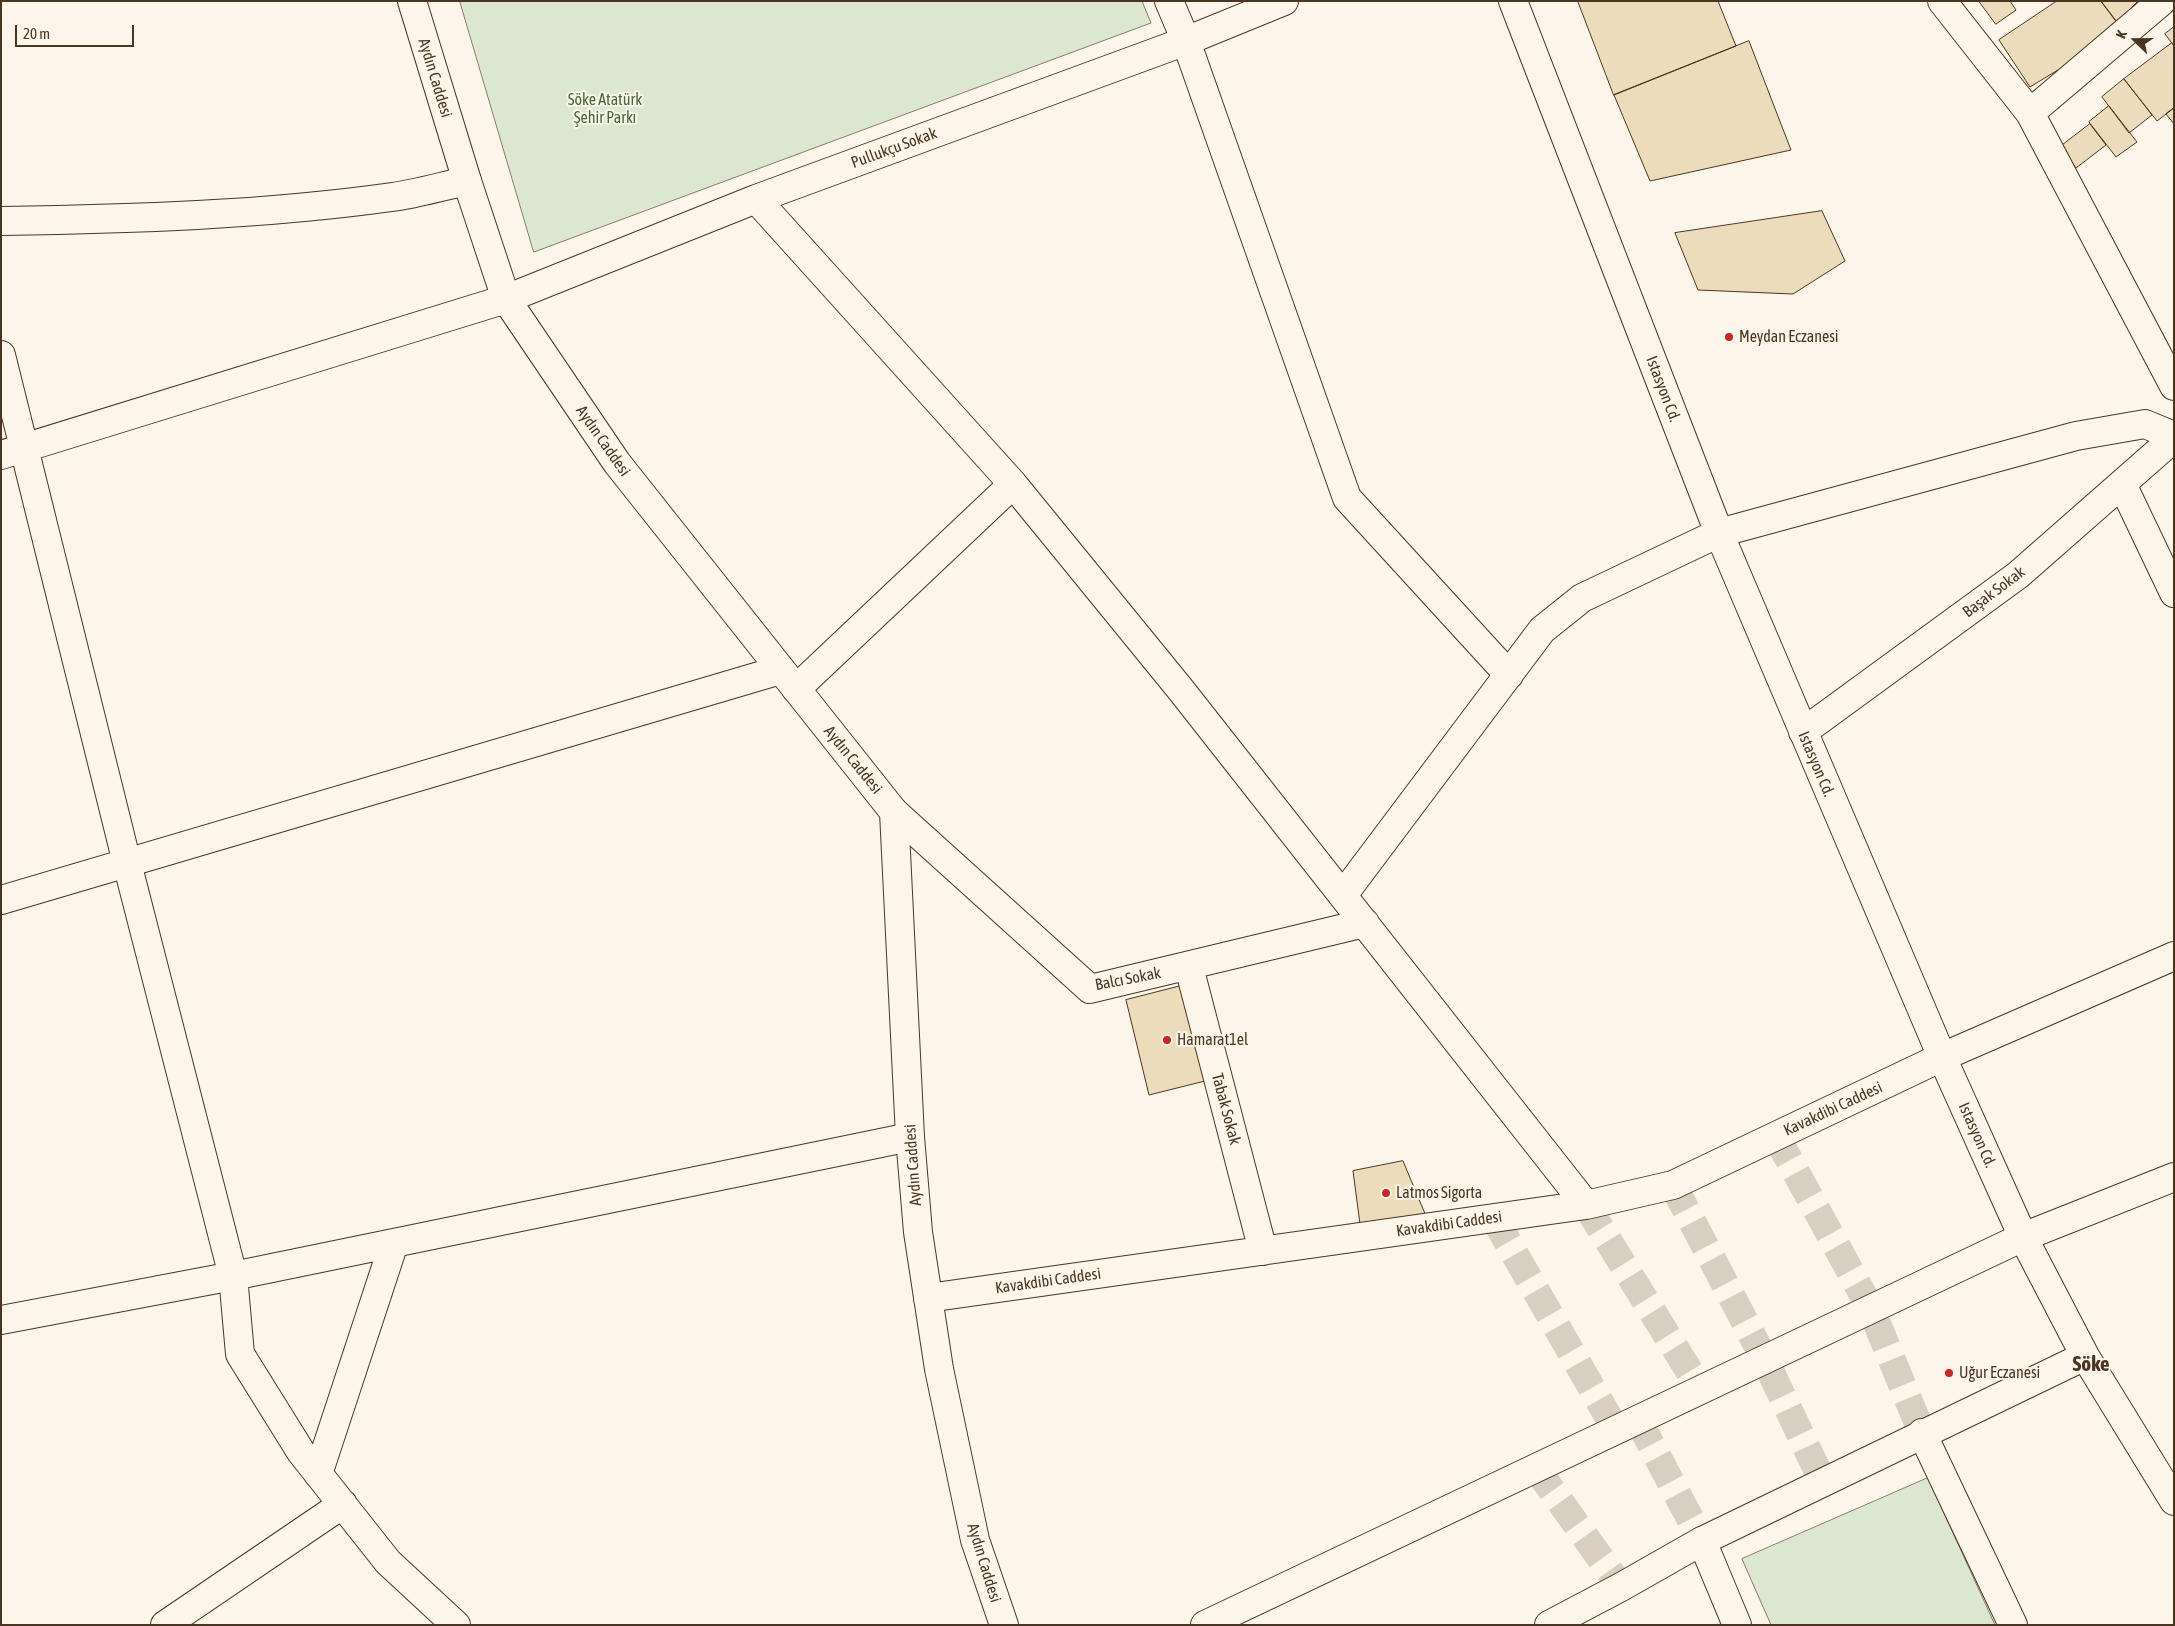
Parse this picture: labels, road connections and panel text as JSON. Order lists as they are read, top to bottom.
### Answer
{
  "streets": {
    "street": [
      "Aydın Caddesi",
      "Pullukçu Sokak",
      "Istasyon Cd.",
      "Başak Sokak",
      "Balcı Sokak",
      "Tabak Sokak",
      "Kavakdibi Caddesi"
    ]
  },
  "crossings": [
    ["Aydın Caddesi", "Pullukçu Sokak"],
    ["Aydın Caddesi", "Balcı Sokak"],
    ["Aydın Caddesi", "Kavakdibi Caddesi"],
    ["Istasyon Cd.", "Başak Sokak"],
    ["Istasyon Cd.", "Kavakdibi Caddesi"],
    ["Balcı Sokak", "Tabak Sokak"],
    ["Tabak Sokak", "Kavakdibi Caddesi"]
  ],
  "districts": ["Söke"],
  "parks": ["Söke Atatürk Şehir Parkı"],
  "places": [
    "Meydan Eczanesi",
    "Hamarat1el",
    "Latmos Sigorta",
    "Uğur Eczanesi"
  ],
  "scale_bar": "20 m",
  "north": "left"
}
